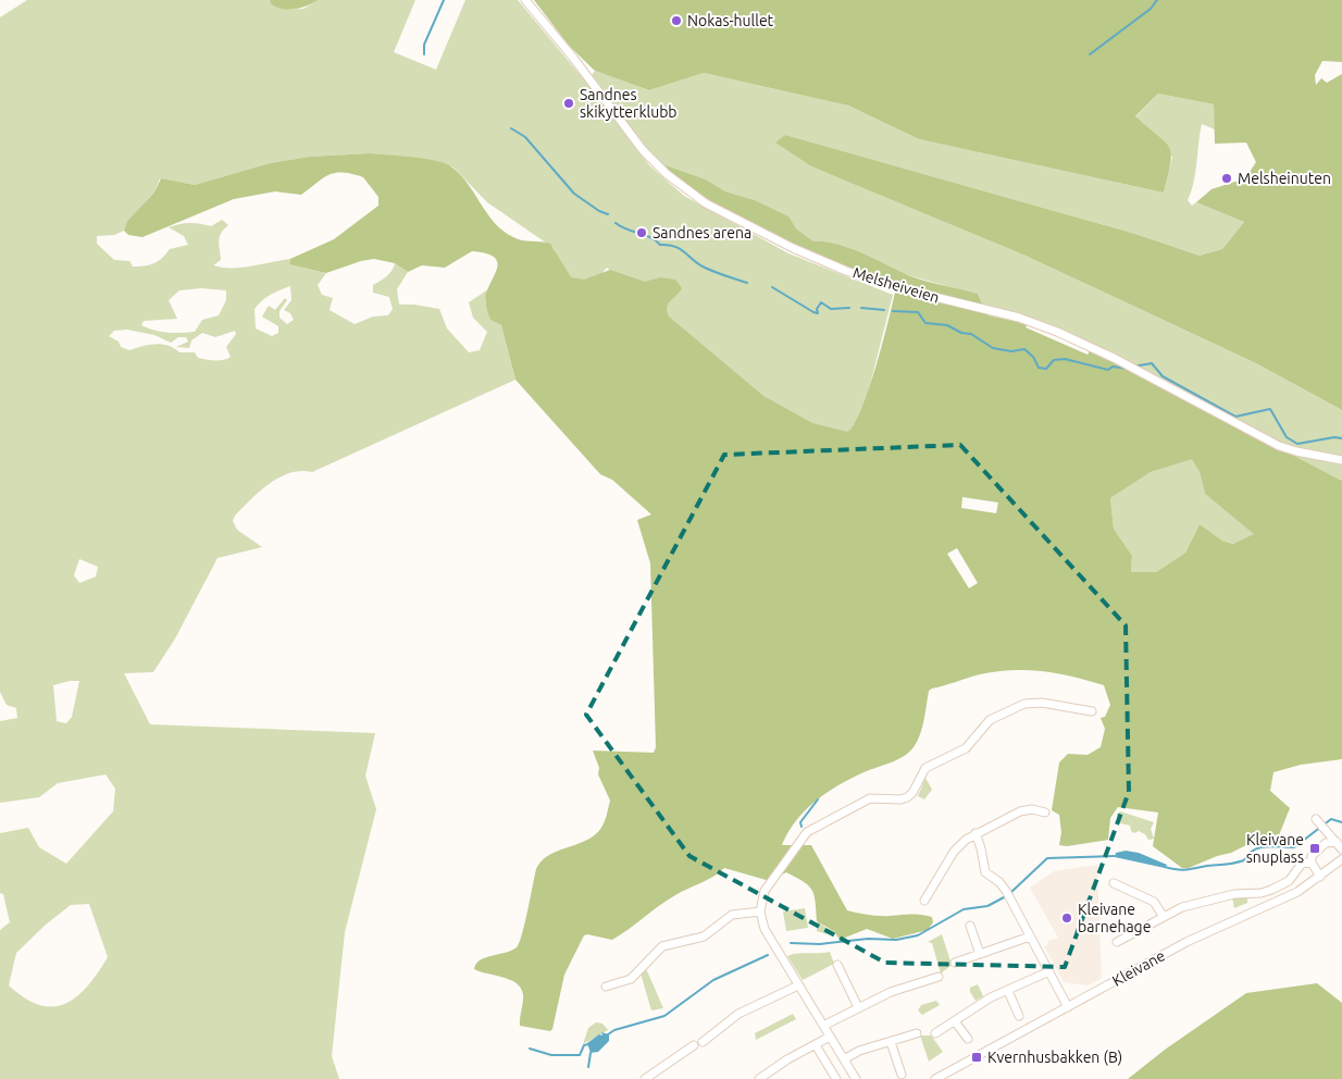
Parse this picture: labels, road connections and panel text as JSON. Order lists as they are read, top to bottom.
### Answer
{
  "streets": {
    "street": ["Melsheiveien", "Kleivane"]
  },
  "places": {
    "other": [
      "Nokas-hullet",
      "Sandnes skikytterklubb",
      "Melsheinuten",
      "Sandnes arena",
      "Kleivane barnehage"
    ],
    "transit": ["Kleivane snuplass", "Kvernhusbakken (B)"]
  }
}
